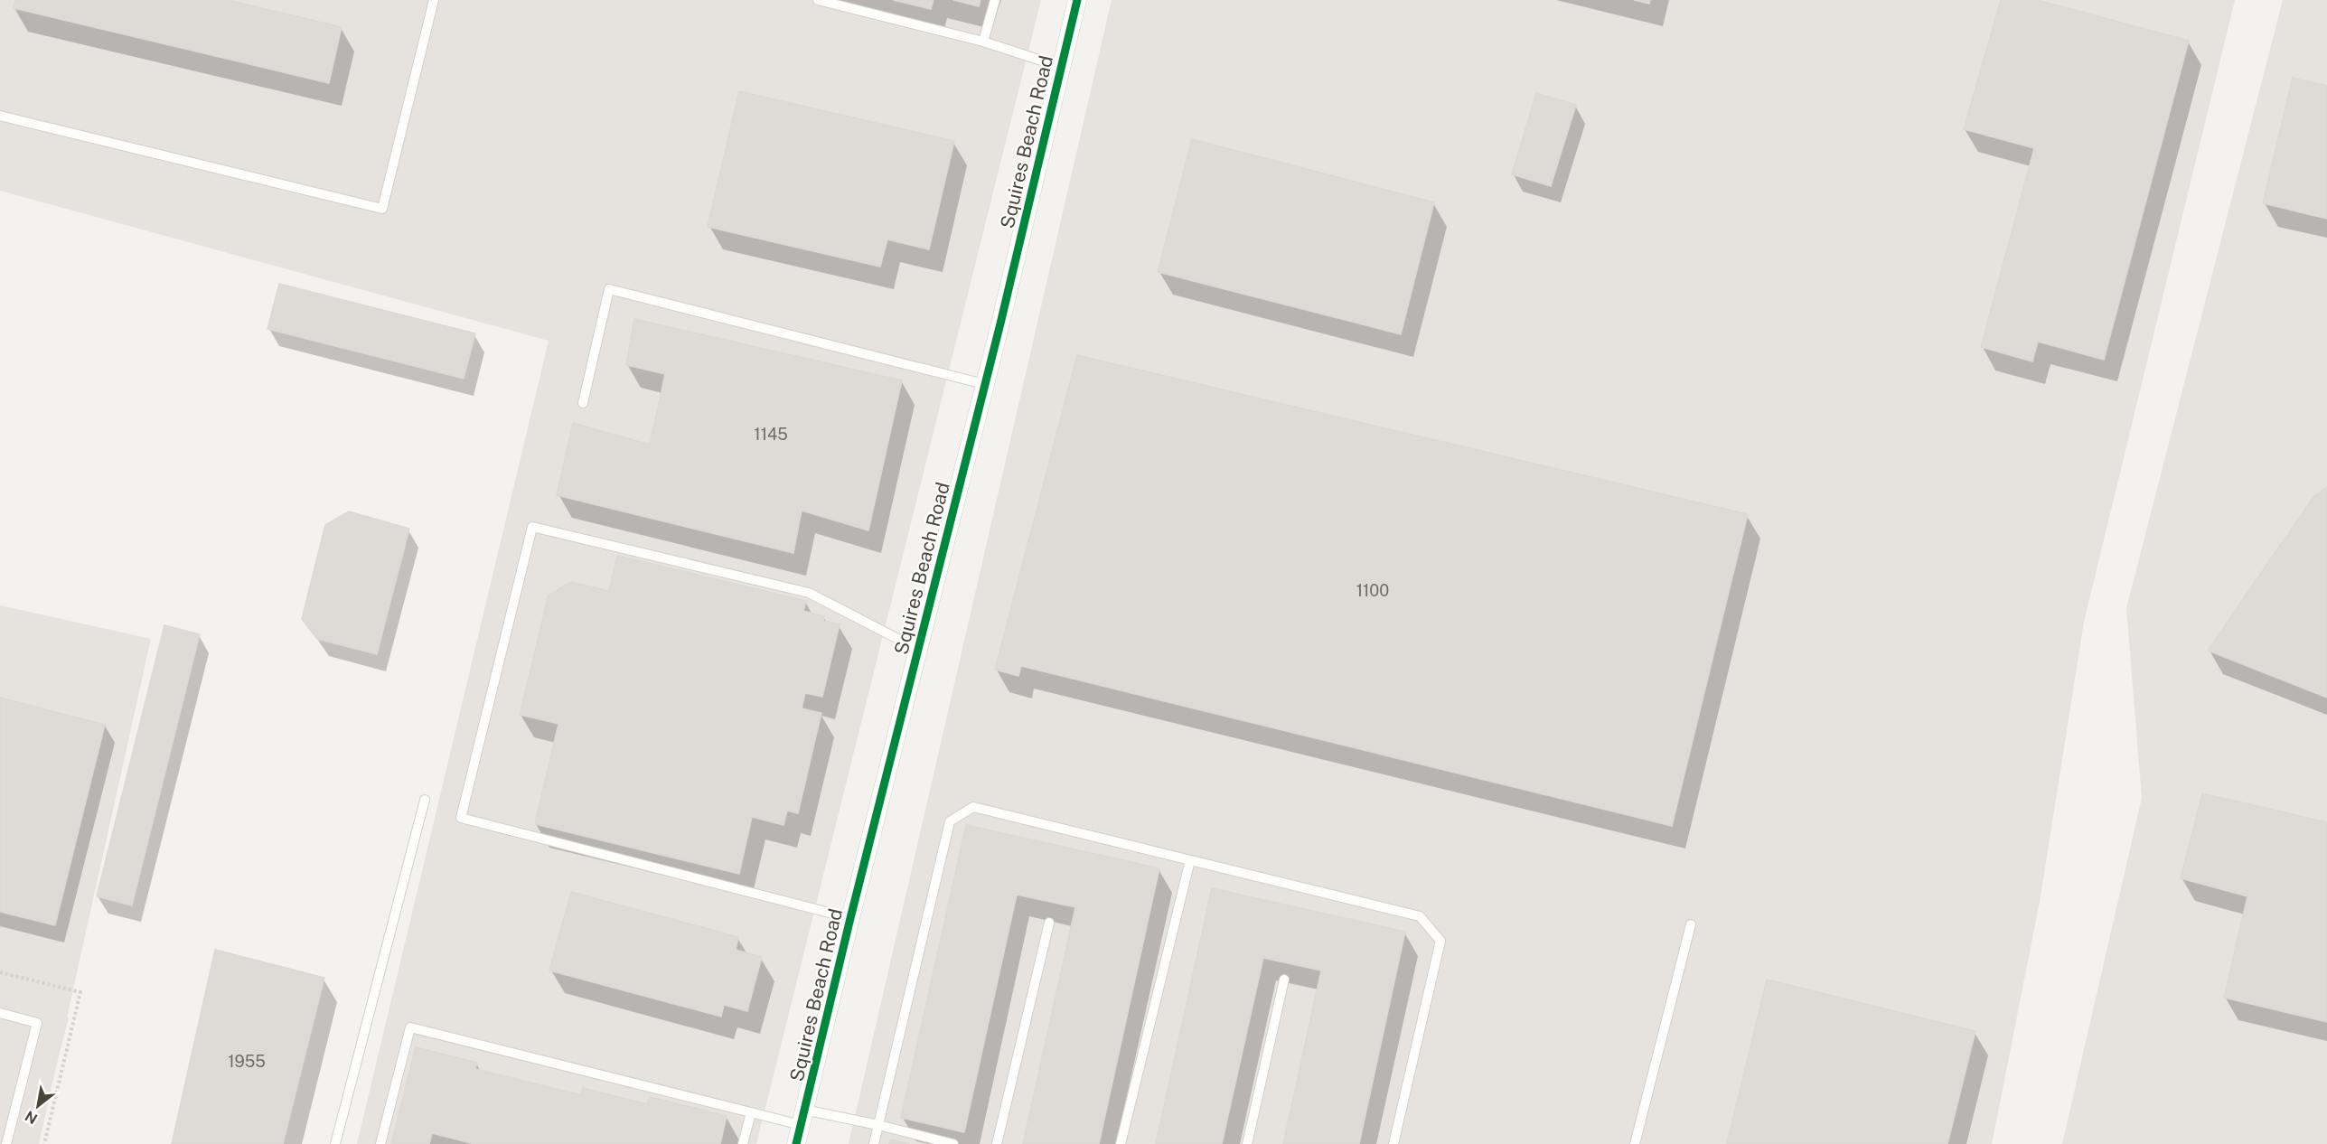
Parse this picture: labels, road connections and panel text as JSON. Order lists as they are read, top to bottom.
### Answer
{
  "streets": {
    "street": ["Squires Beach Road"]
  },
  "house_numbers": ["1145", "1100", "1955"],
  "north": "bottom left"
}
